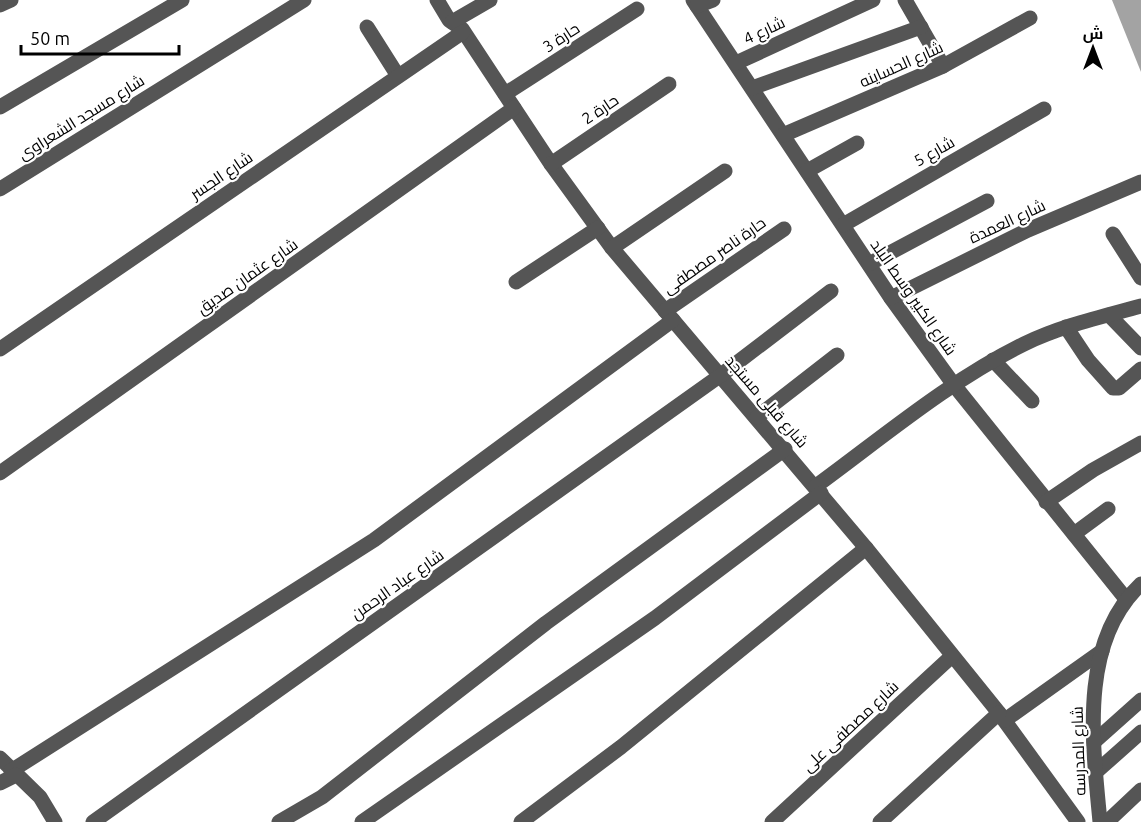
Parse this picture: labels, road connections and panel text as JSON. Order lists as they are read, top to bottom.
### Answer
{
  "streets": {
    "street": [
      "شارع 4",
      "حارة 3",
      "شارع الحساينه",
      "حارة 2",
      "شارع مسجد الشعراوى",
      "شارع 5",
      "شارع الجسر",
      "شارع العمدة",
      "حارة ناصر مصطفى",
      "شارع عثمان صديق",
      "شارع الكبير وسط البلد",
      "شارع قبلى مستجد",
      "شارع عباد الرحمن",
      "شارع مصطفى على",
      "شارع المدرسه"
    ]
  },
  "crossings": [
    ["شارع 4", "شارع الكبير وسط البلد"],
    ["حارة 3", "شارع قبلى مستجد"],
    ["شارع الحساينه", "شارع الكبير وسط البلد"],
    ["حارة 2", "شارع قبلى مستجد"],
    ["شارع 5", "شارع الكبير وسط البلد"],
    ["شارع الجسر", "شارع قبلى مستجد"],
    ["شارع العمدة", "شارع الكبير وسط البلد"],
    ["حارة ناصر مصطفى", "شارع قبلى مستجد"],
    ["شارع عثمان صديق", "شارع قبلى مستجد"],
    ["شارع الكبير وسط البلد", "شارع المدرسه"],
    ["شارع قبلى مستجد", "شارع عباد الرحمن"],
    ["شارع قبلى مستجد", "شارع مصطفى على"]
  ],
  "scale_bar": "50 m",
  "north": "top"
}
